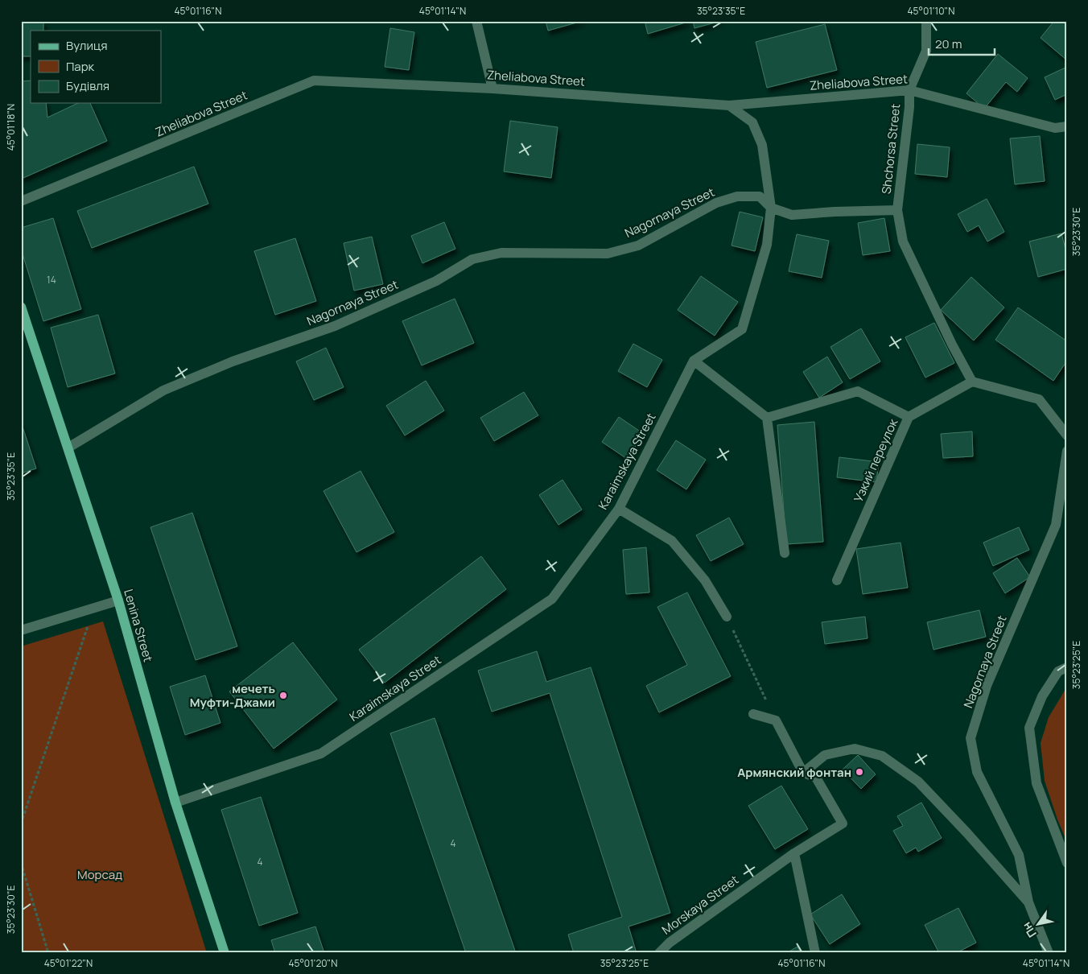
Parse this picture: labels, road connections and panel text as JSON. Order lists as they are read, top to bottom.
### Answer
{
  "streets": {
    "main road": ["Lenina Street"],
    "street": [
      "Zheliabova Street",
      "Shchorsa Street",
      "Nagornaya Street",
      "Узкий переулок",
      "Karaimskaya Street",
      "Morskaya Street"
    ]
  },
  "crossings": [
    ["Zheliabova Street", "Shchorsa Street"],
    ["Shchorsa Street", "Nagornaya Street"],
    ["Nagornaya Street", "Lenina Street"],
    ["Karaimskaya Street", "Lenina Street"]
  ],
  "parks": ["Морсад"],
  "places": ["мечеть Муфти-Джами", "Армянский фонтан"],
  "house_numbers": ["14", "4", "4"],
  "legend": ["Вулиця", "Парк", "Будівля"],
  "scale_bar": "20 m",
  "north": "bottom left",
  "coordinates": [
    "45°01'16\"N",
    "45°01'14\"N",
    "35°23'35\"E",
    "45°01'10\"N",
    "45°01'18\"N",
    "35°23'30\"E",
    "35°23'25\"E",
    "45°01'22\"N",
    "45°01'20\"N"
  ]
}
